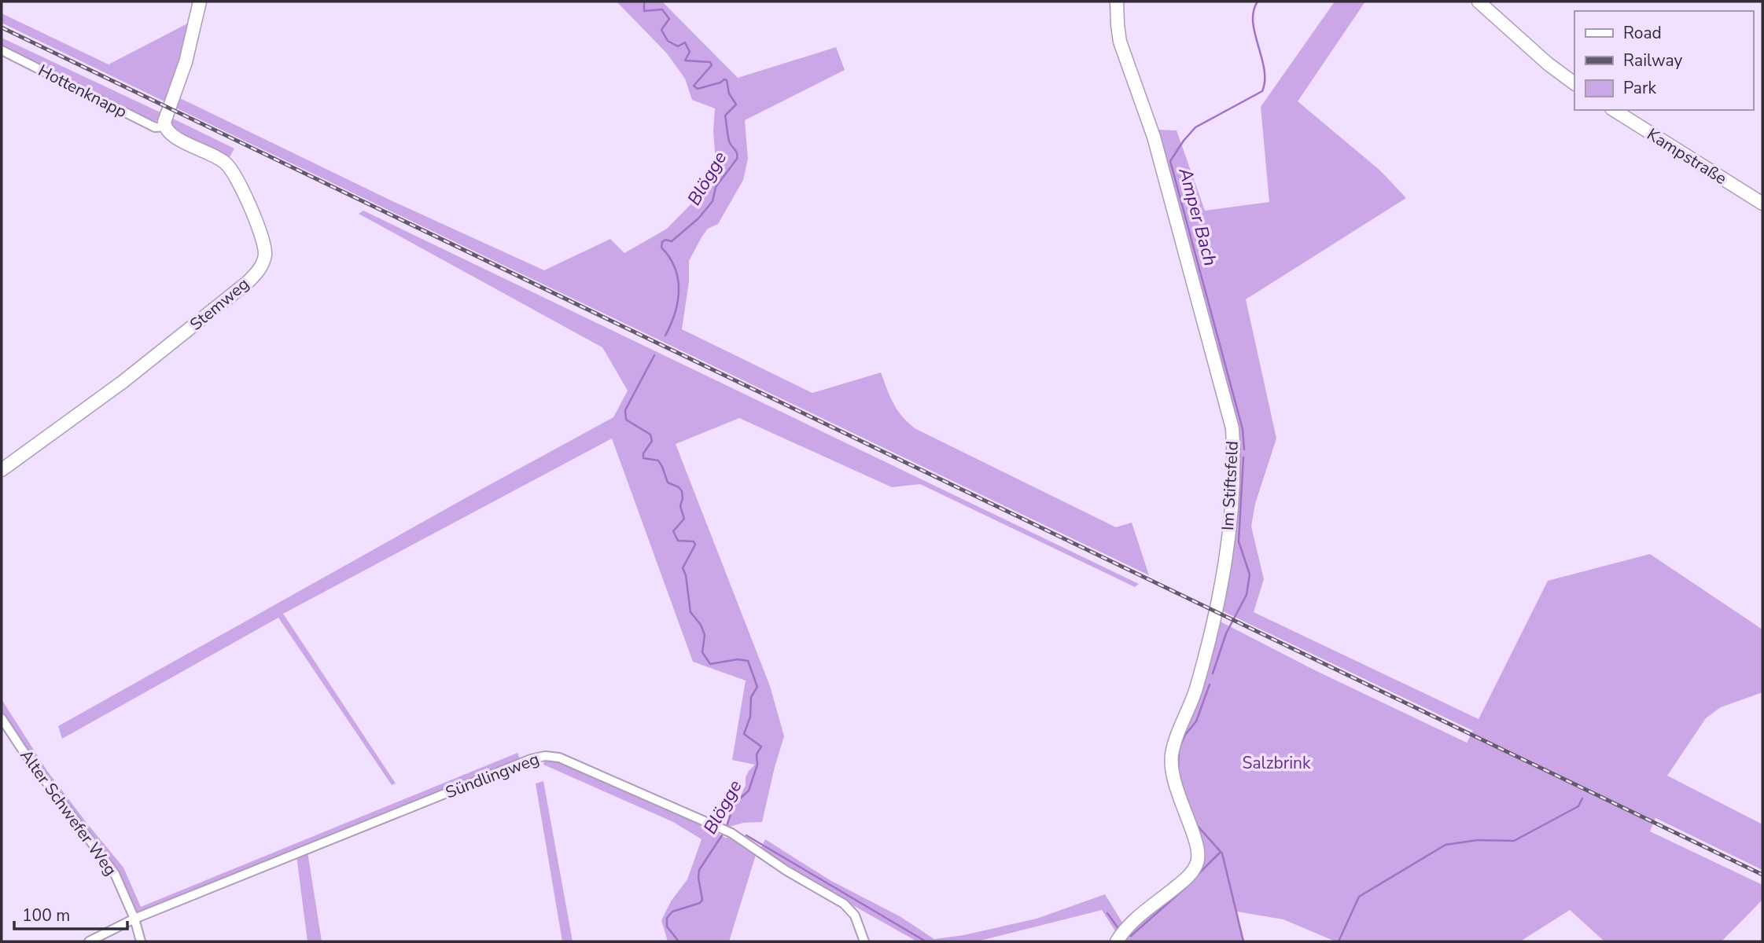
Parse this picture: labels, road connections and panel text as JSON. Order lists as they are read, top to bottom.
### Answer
{
  "streets": {
    "street": [
      "Hottenknapp",
      "Kampstraße",
      "Stemweg",
      "Im Stiftsfeld",
      "Sündlingweg",
      "Alter Schwefer Weg"
    ]
  },
  "crossings": [
    ["Hottenknapp", "Stemweg"],
    ["Sündlingweg", "Alter Schwefer Weg"]
  ],
  "water": ["Blögge", "Amper Bach"],
  "parks": ["Salzbrink"],
  "legend": ["Road", "Railway", "Park"],
  "scale_bar": "100 m"
}
